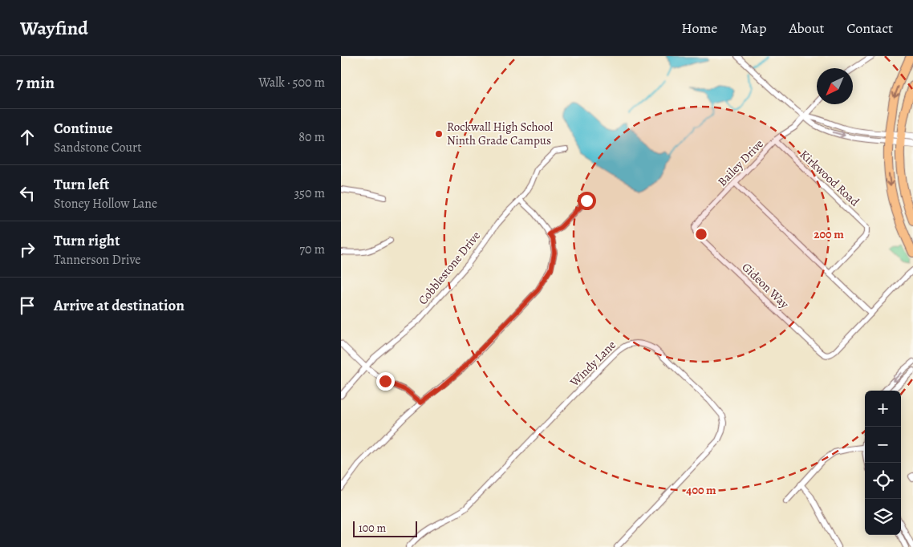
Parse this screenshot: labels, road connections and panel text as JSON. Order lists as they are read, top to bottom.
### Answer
{
  "streets": {
    "street": [
      "Bailey Drive",
      "Kirkwood Road",
      "Cobblestone Drive",
      "Gideon Way",
      "Windy Lane"
    ]
  },
  "crossings": [
    ["Bailey Drive", "Kirkwood Road"],
    ["Bailey Drive", "Gideon Way"]
  ],
  "places": ["Rockwall High School Ninth Grade Campus"],
  "scale_bar": "100 m",
  "north": "bottom left",
  "page": {
    "header": "Wayfind",
    "nav": [
      "Home",
      "Map",
      "About",
      "Contact"
    ],
    "heading": ["7 min", "Walk · 500 m"],
    "list": [
      ["Continue", "Sandstone Court", "80 m"],
      ["Turn left", "Stoney Hollow Lane", "350 m"],
      ["Turn right", "Tannerson Drive", "70 m"],
      "Arrive at destination"
    ],
    "map_buttons": ["+", "−"],
    "scale": "100 m"
  },
  "rings": ["200 m", "400 m"]
}
